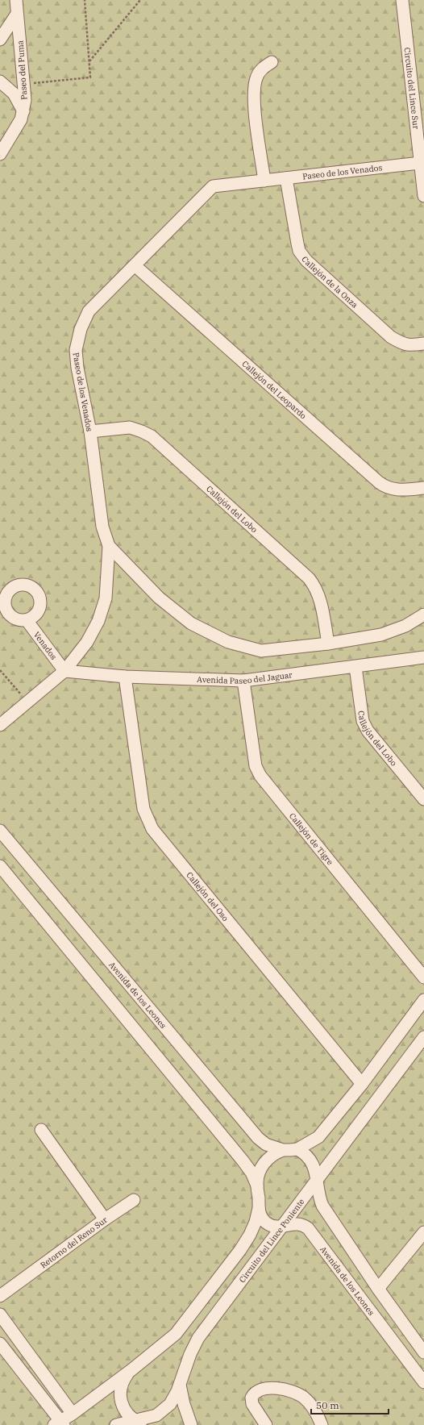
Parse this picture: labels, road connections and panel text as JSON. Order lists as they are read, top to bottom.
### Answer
{
  "streets": {
    "street": [
      "Paseo del Puma",
      "Circuito del Lince Sur",
      "Paseo de los Venados",
      "Callejón de la Onza",
      "Callejón del Leopardo",
      "Callejón del Lobo",
      "Venados",
      "Avenida Paseo del Jaguar",
      "Callejón de Tigre",
      "Callejón del Oso",
      "Avenida de los Leones",
      "Circuito del Lince Poniente",
      "Retorno del Reno Sur"
    ]
  },
  "crossings": [
    ["Circuito del Lince Sur", "Paseo de los Venados"],
    ["Paseo de los Venados", "Callejón de la Onza"],
    ["Paseo de los Venados", "Callejón del Leopardo"],
    ["Paseo de los Venados", "Callejón del Lobo"],
    ["Paseo de los Venados", "Venados"],
    ["Paseo de los Venados", "Avenida Paseo del Jaguar"],
    ["Callejón del Lobo", "Avenida Paseo del Jaguar"],
    ["Venados", "Avenida Paseo del Jaguar"],
    ["Avenida Paseo del Jaguar", "Callejón de Tigre"],
    ["Avenida Paseo del Jaguar", "Callejón del Oso"],
    ["Avenida de los Leones", "Circuito del Lince Poniente"]
  ],
  "scale_bar": "50 m"
}
